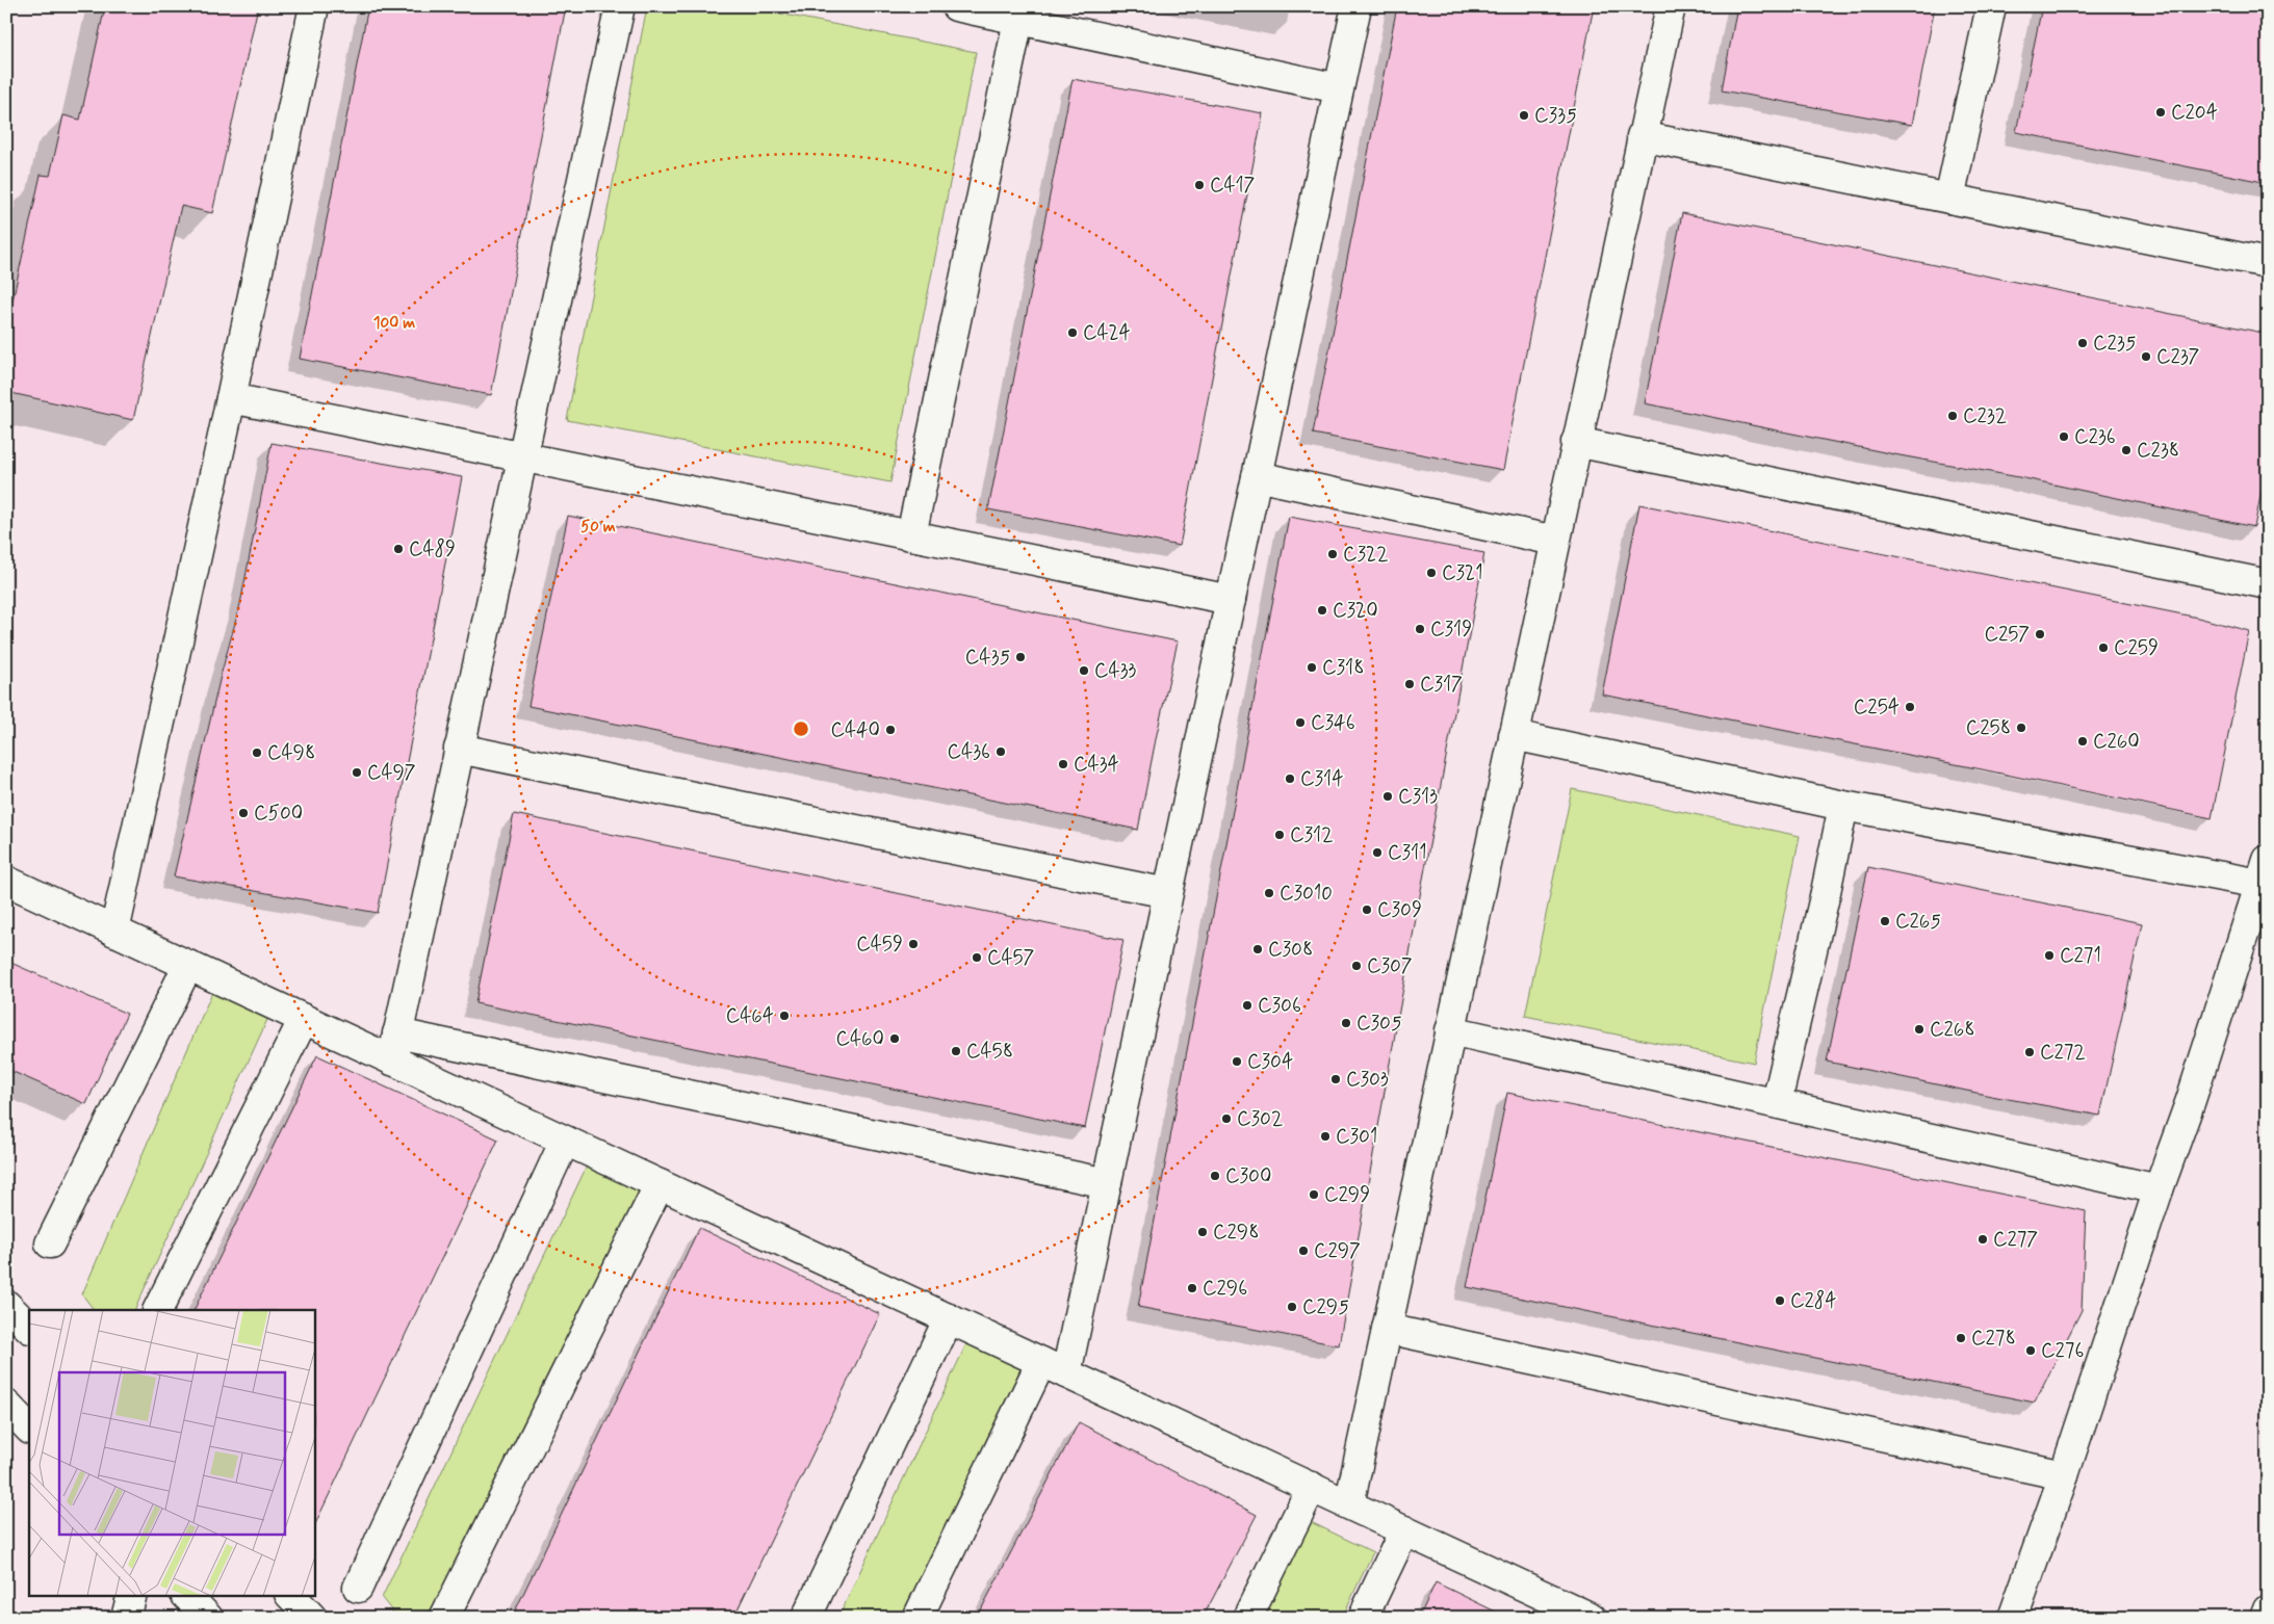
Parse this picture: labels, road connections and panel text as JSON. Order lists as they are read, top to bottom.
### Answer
{
  "places": [
    "C204",
    "C335",
    "C417",
    "C424",
    "C235",
    "C237",
    "C232",
    "C236",
    "C238",
    "C489",
    "C322",
    "C321",
    "C320",
    "C319",
    "C257",
    "C259",
    "C435",
    "C318",
    "C433",
    "C317",
    "C254",
    "C346",
    "C258",
    "C440",
    "C260",
    "C436",
    "C498",
    "C434",
    "C497",
    "C314",
    "C313",
    "C500",
    "C312",
    "C311",
    "C3010",
    "C309",
    "C265",
    "C459",
    "C308",
    "C271",
    "C457",
    "C307",
    "C306",
    "C464",
    "C305",
    "C268",
    "C460",
    "C458",
    "C272",
    "C304",
    "C303",
    "C302",
    "C301",
    "C300",
    "C299",
    "C298",
    "C277",
    "C297",
    "C296",
    "C284",
    "C295",
    "C278",
    "C276"
  ],
  "rings": ["100 m", "50 m"]
}
